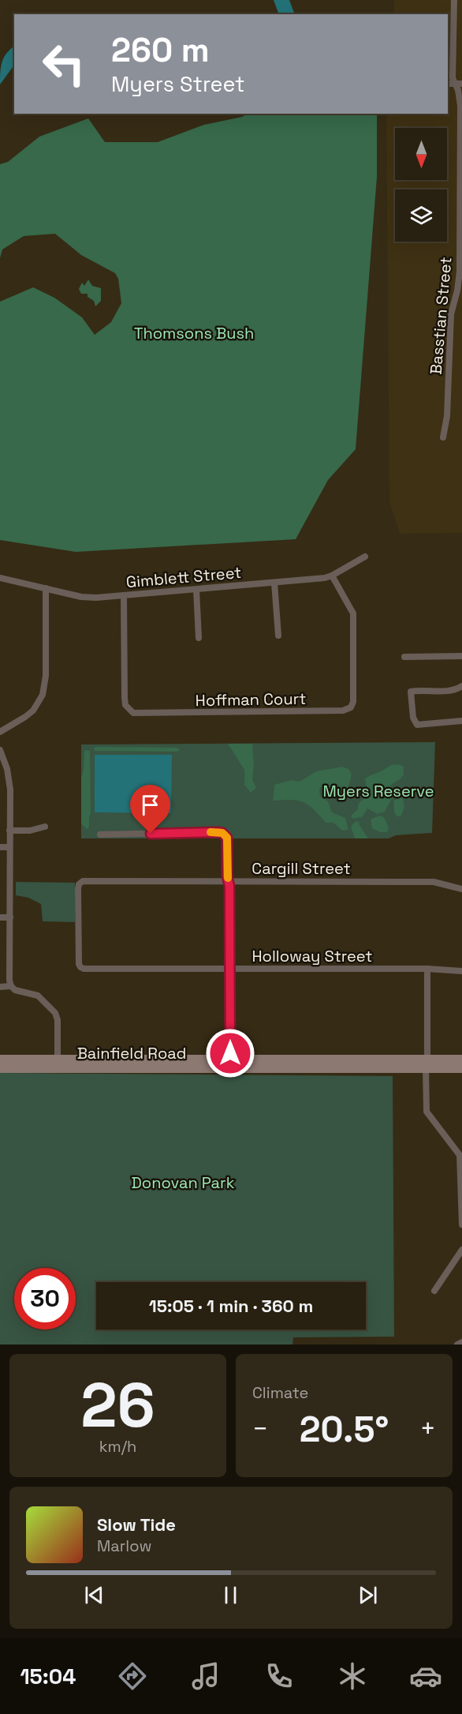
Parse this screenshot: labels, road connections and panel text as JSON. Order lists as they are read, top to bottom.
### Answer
{
  "streets": {
    "main road": ["Bainfield Road"],
    "street": [
      "Basstian Street",
      "Gimblett Street",
      "Hoffman Court",
      "Cargill Street",
      "Holloway Street"
    ]
  },
  "crossings": [
    ["Gimblett Street", "Hoffman Court"],
    ["Cargill Street", "Holloway Street"]
  ],
  "parks": ["Thomsons Bush", "Myers Reserve", "Donovan Park"],
  "north": "bottom",
  "page": {
    "turn": ["260 m", "Myers Street"],
    "limit": "30",
    "trip": "15:05 · 1 min · 360 m",
    "tile": [
      ["26", "km/h"],
      "Climate"
    ],
    "heat": ["−", "20.5°", "+"],
    "song": ["Slow Tide", "Marlow"],
    "tabs": "15:04"
  }
}
